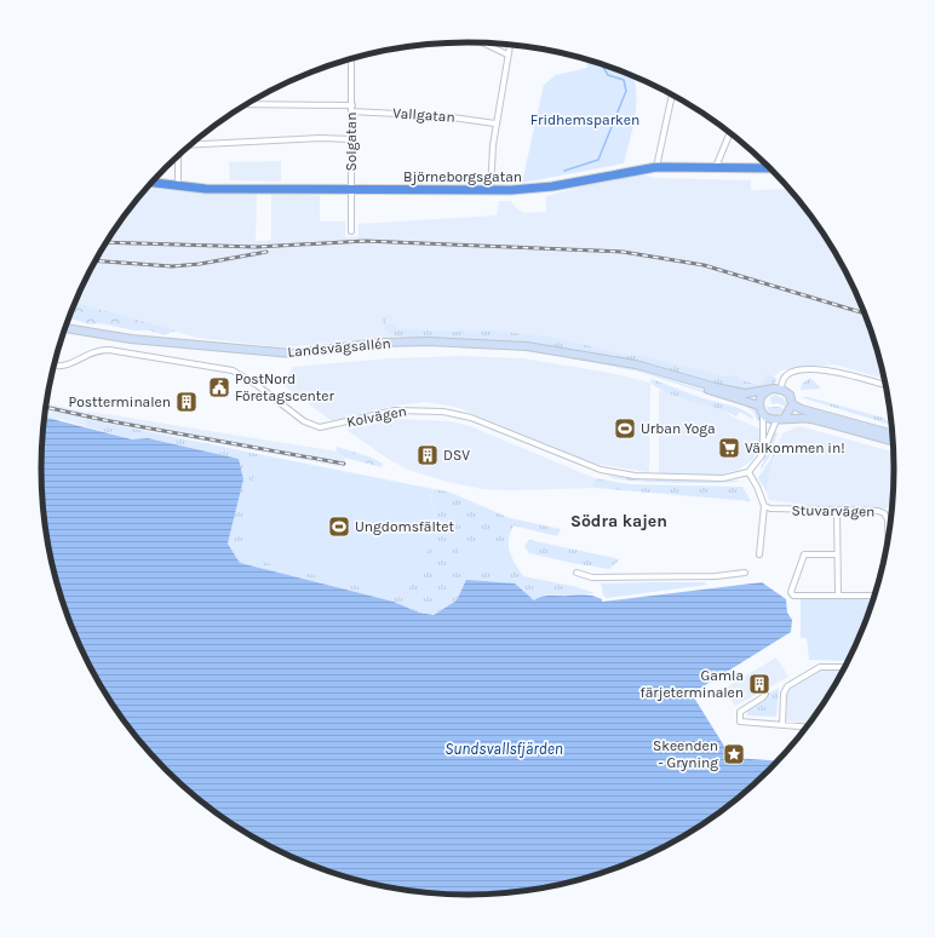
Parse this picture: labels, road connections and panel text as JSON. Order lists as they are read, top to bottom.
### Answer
{
  "streets": {
    "highway": ["Björneborgsgatan"],
    "main road": ["Landsvägsallén"],
    "street": [
      "Vallgatan",
      "Solgatan",
      "Kolvägen",
      "Stuvarvägen"
    ]
  },
  "crossings": [
    ["Vallgatan", "Solgatan"],
    ["Solgatan", "Björneborgsgatan"]
  ],
  "districts": ["Södra kajen"],
  "water": ["Sundsvallsfjärden"],
  "parks": ["Fridhemsparken"],
  "places": {
    "public building": ["PostNord Företagscenter"],
    "building": ["Postterminalen", "DSV", "Gamla färjeterminalen"],
    "sports": ["Urban Yoga", "Ungdomsfältet"],
    "supermarket": ["Välkommen in!"],
    "place": ["Skeenden - Gryning"]
  }
}
